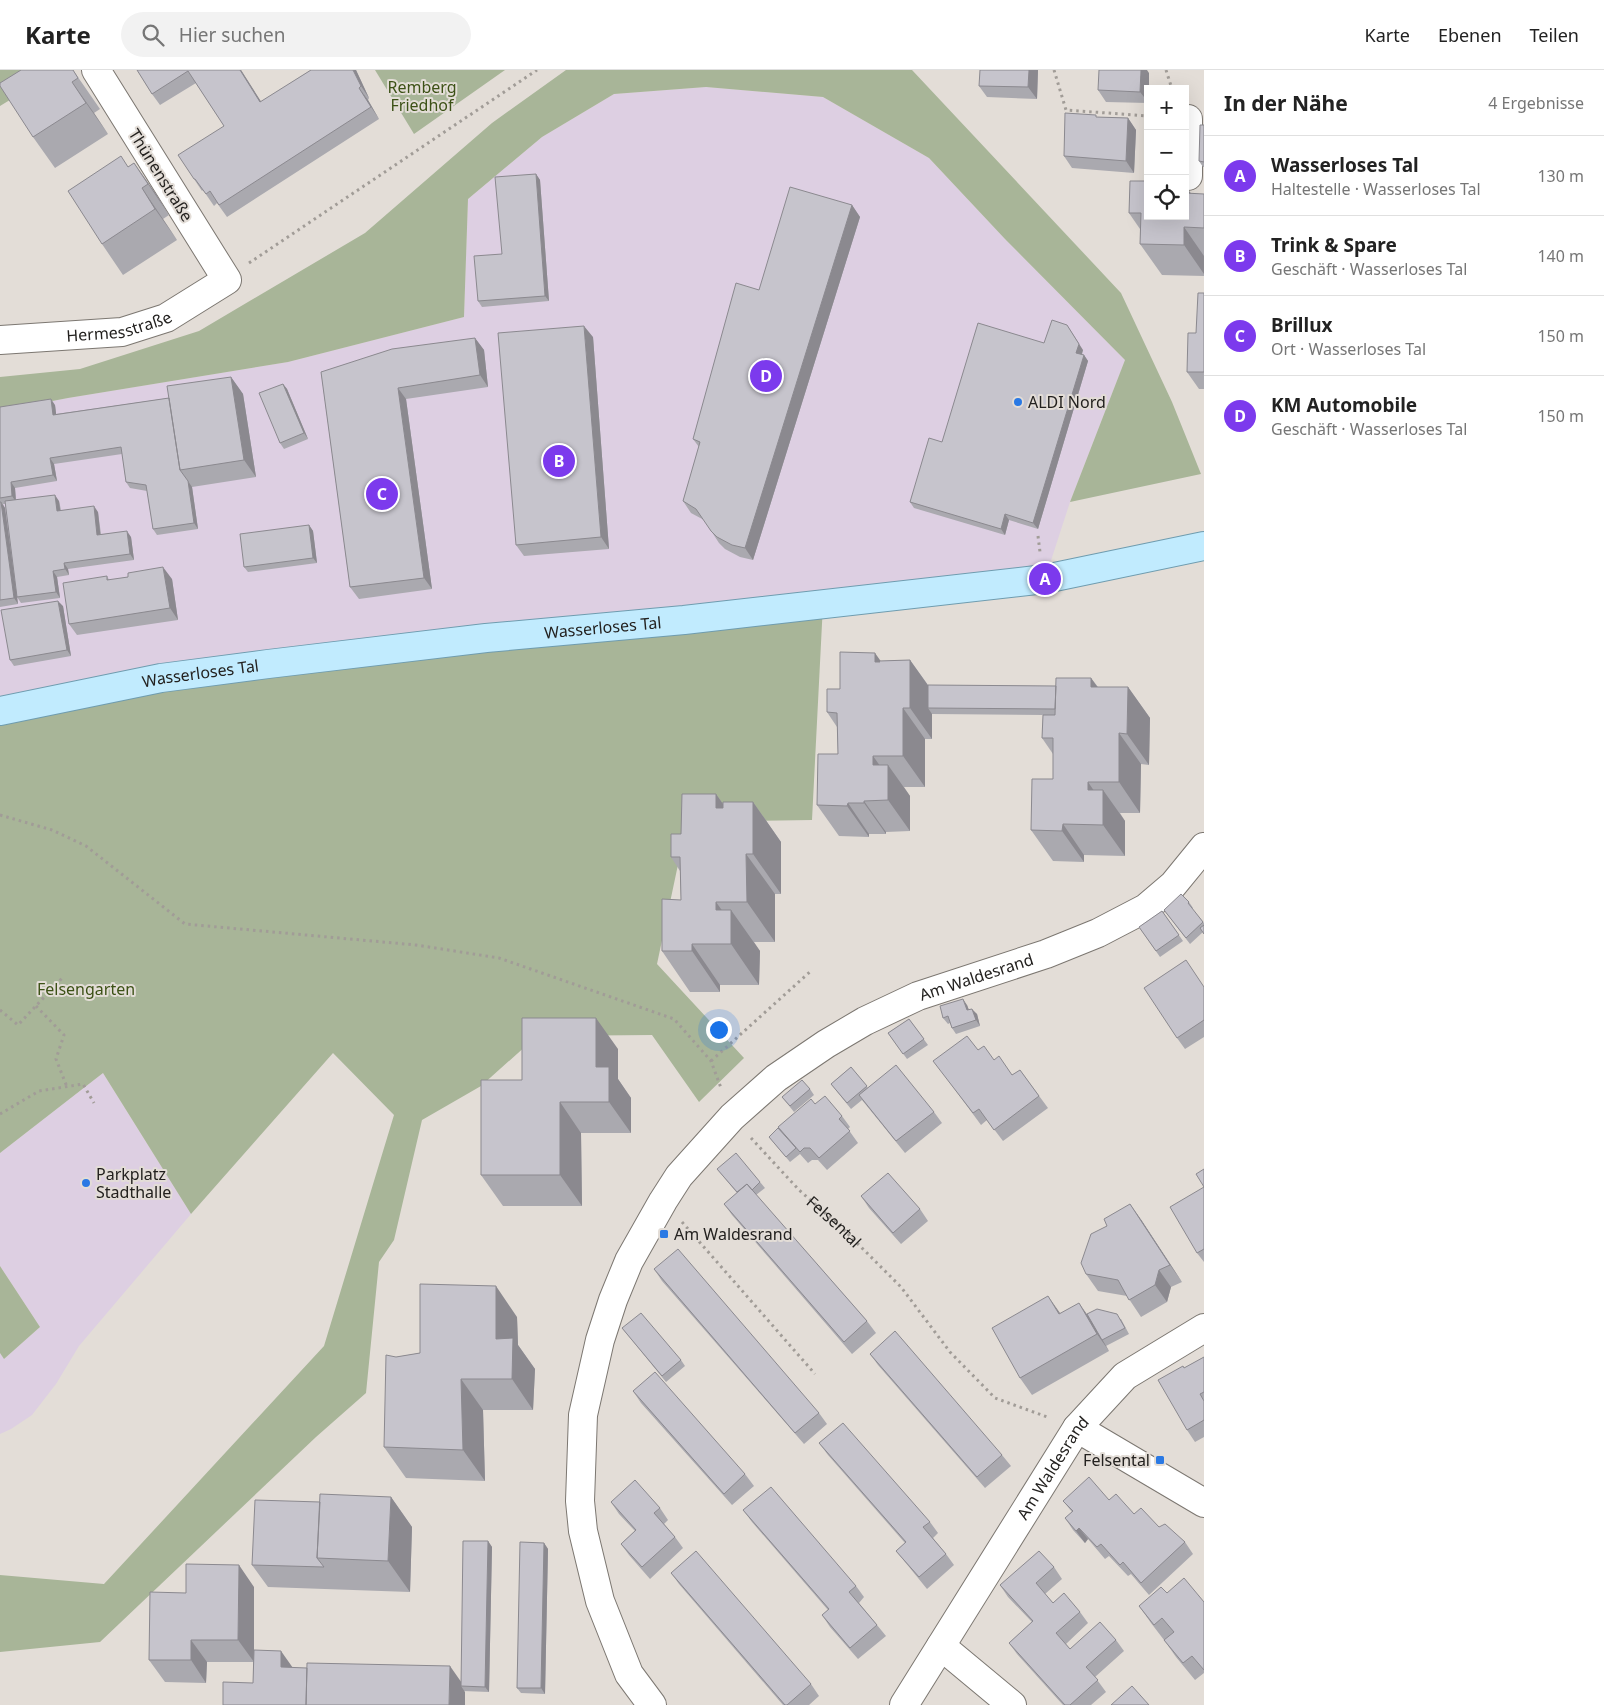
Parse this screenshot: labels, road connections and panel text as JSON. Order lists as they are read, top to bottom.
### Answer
{
  "streets": {
    "main road": ["Wasserloses Tal"],
    "street": ["Thünenstraße", "Hermesstraße", "Am Waldesrand"],
    "path": ["Felsental"]
  },
  "crossings": [
    ["Thünenstraße", "Hermesstraße"],
    ["Am Waldesrand", "Felsental"]
  ],
  "parks": ["Remberg Friedhof", "Felsengarten"],
  "places": {
    "other": ["ALDI Nord", "Parkplatz Stadthalle"],
    "transit": ["Am Waldesrand", "Felsental"]
  },
  "page": {
    "header": "Karte",
    "search": "Hier suchen",
    "nav": ["Karte", "Ebenen", "Teilen"],
    "heading": ["In der Nähe", "4 Ergebnisse"],
    "map_buttons": ["+", "−"],
    "list": [
      {
        "mark": "A",
        "name": "Wasserloses Tal",
        "note": "Haltestelle · Wasserloses Tal",
        "value": "130 m"
      },
      {
        "mark": "B",
        "name": "Trink & Spare",
        "note": "Geschäft · Wasserloses Tal",
        "value": "140 m"
      },
      {
        "mark": "C",
        "name": "Brillux",
        "note": "Ort · Wasserloses Tal",
        "value": "150 m"
      },
      {
        "mark": "D",
        "name": "KM Automobile",
        "note": "Geschäft · Wasserloses Tal",
        "value": "150 m"
      }
    ],
    "pins": [
      "D",
      "B",
      "C",
      "A"
    ]
  }
}
